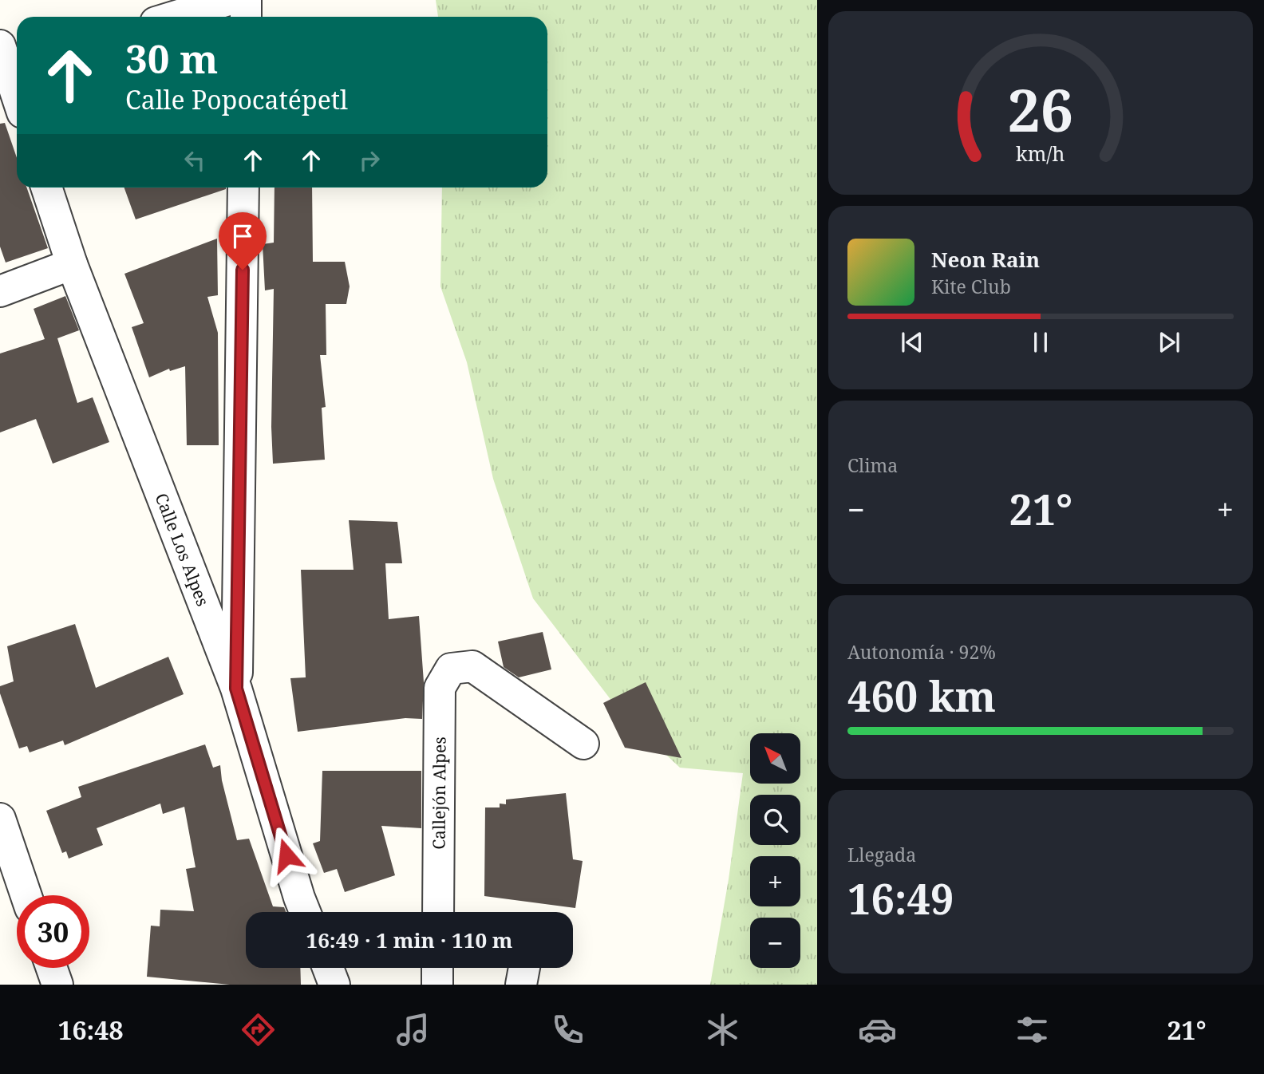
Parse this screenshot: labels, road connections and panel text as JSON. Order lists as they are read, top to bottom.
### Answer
{
  "streets": {
    "street": ["Calle Los Alpes", "Callejón Alpes"]
  },
  "north": "top left",
  "page": {
    "turn": ["30 m", "Calle Popocatépetl"],
    "song": ["Neon Rain", "Kite Club"],
    "tile": [
      "Clima",
      ["Autonomía · 92%", "460 km"],
      ["Llegada", "16:49"]
    ],
    "heat": ["−", "21°", "+"],
    "map_buttons": ["+", "−"],
    "limit": "30",
    "trip": "16:49 · 1 min · 110 m",
    "tabs": ["16:48", "21°"],
    "gauge": ["26", "km/h"]
  }
}
